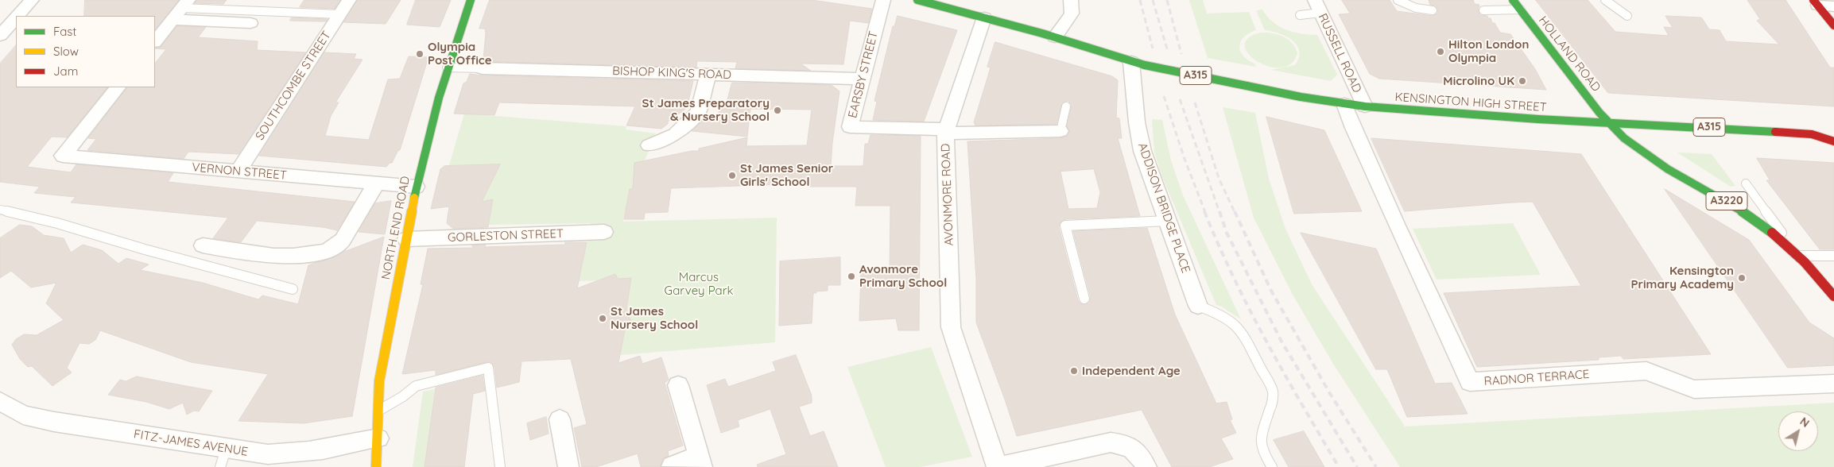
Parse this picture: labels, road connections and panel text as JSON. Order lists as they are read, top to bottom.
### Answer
{
  "streets": {
    "main road": [
      "HOLLAND ROAD",
      "A315",
      "KENSINGTON HIGH STREET",
      "A3220",
      "NORTH END ROAD"
    ],
    "street": [
      "RUSSELL ROAD",
      "BISHOP KING'S ROAD",
      "EARSBY STREET",
      "SOUTHCOMBE STREET",
      "VERNON STREET",
      "AVONMORE ROAD",
      "ADDISON BRIDGE PLACE",
      "GORLESTON STREET",
      "RADNOR TERRACE",
      "FITZ-JAMES AVENUE"
    ]
  },
  "crossings": [
    ["RUSSELL ROAD", "KENSINGTON HIGH STREET"],
    ["HOLLAND ROAD", "KENSINGTON HIGH STREET"],
    ["HOLLAND ROAD", "A3220"],
    ["BISHOP KING'S ROAD", "EARSBY STREET"],
    ["BISHOP KING'S ROAD", "NORTH END ROAD"],
    ["EARSBY STREET", "AVONMORE ROAD"],
    ["A315", "KENSINGTON HIGH STREET"],
    ["A315", "AVONMORE ROAD"],
    ["A315", "ADDISON BRIDGE PLACE"],
    ["SOUTHCOMBE STREET", "VERNON STREET"],
    ["KENSINGTON HIGH STREET", "A3220"],
    ["KENSINGTON HIGH STREET", "ADDISON BRIDGE PLACE"],
    ["KENSINGTON HIGH STREET", "RADNOR TERRACE"],
    ["VERNON STREET", "NORTH END ROAD"],
    ["NORTH END ROAD", "GORLESTON STREET"],
    ["NORTH END ROAD", "FITZ-JAMES AVENUE"]
  ],
  "parks": ["Marcus Garvey Park"],
  "places": [
    "Hilton London Olympia",
    "Olympia Post Office",
    "Microlino UK",
    "St James Preparatory & Nursery School",
    "St James Senior Girls' School",
    "Avonmore Primary School",
    "Kensington Primary Academy",
    "St James Nursery School",
    "Independent Age"
  ],
  "legend": ["Fast", "Slow", "Jam"],
  "north": "top right"
}
